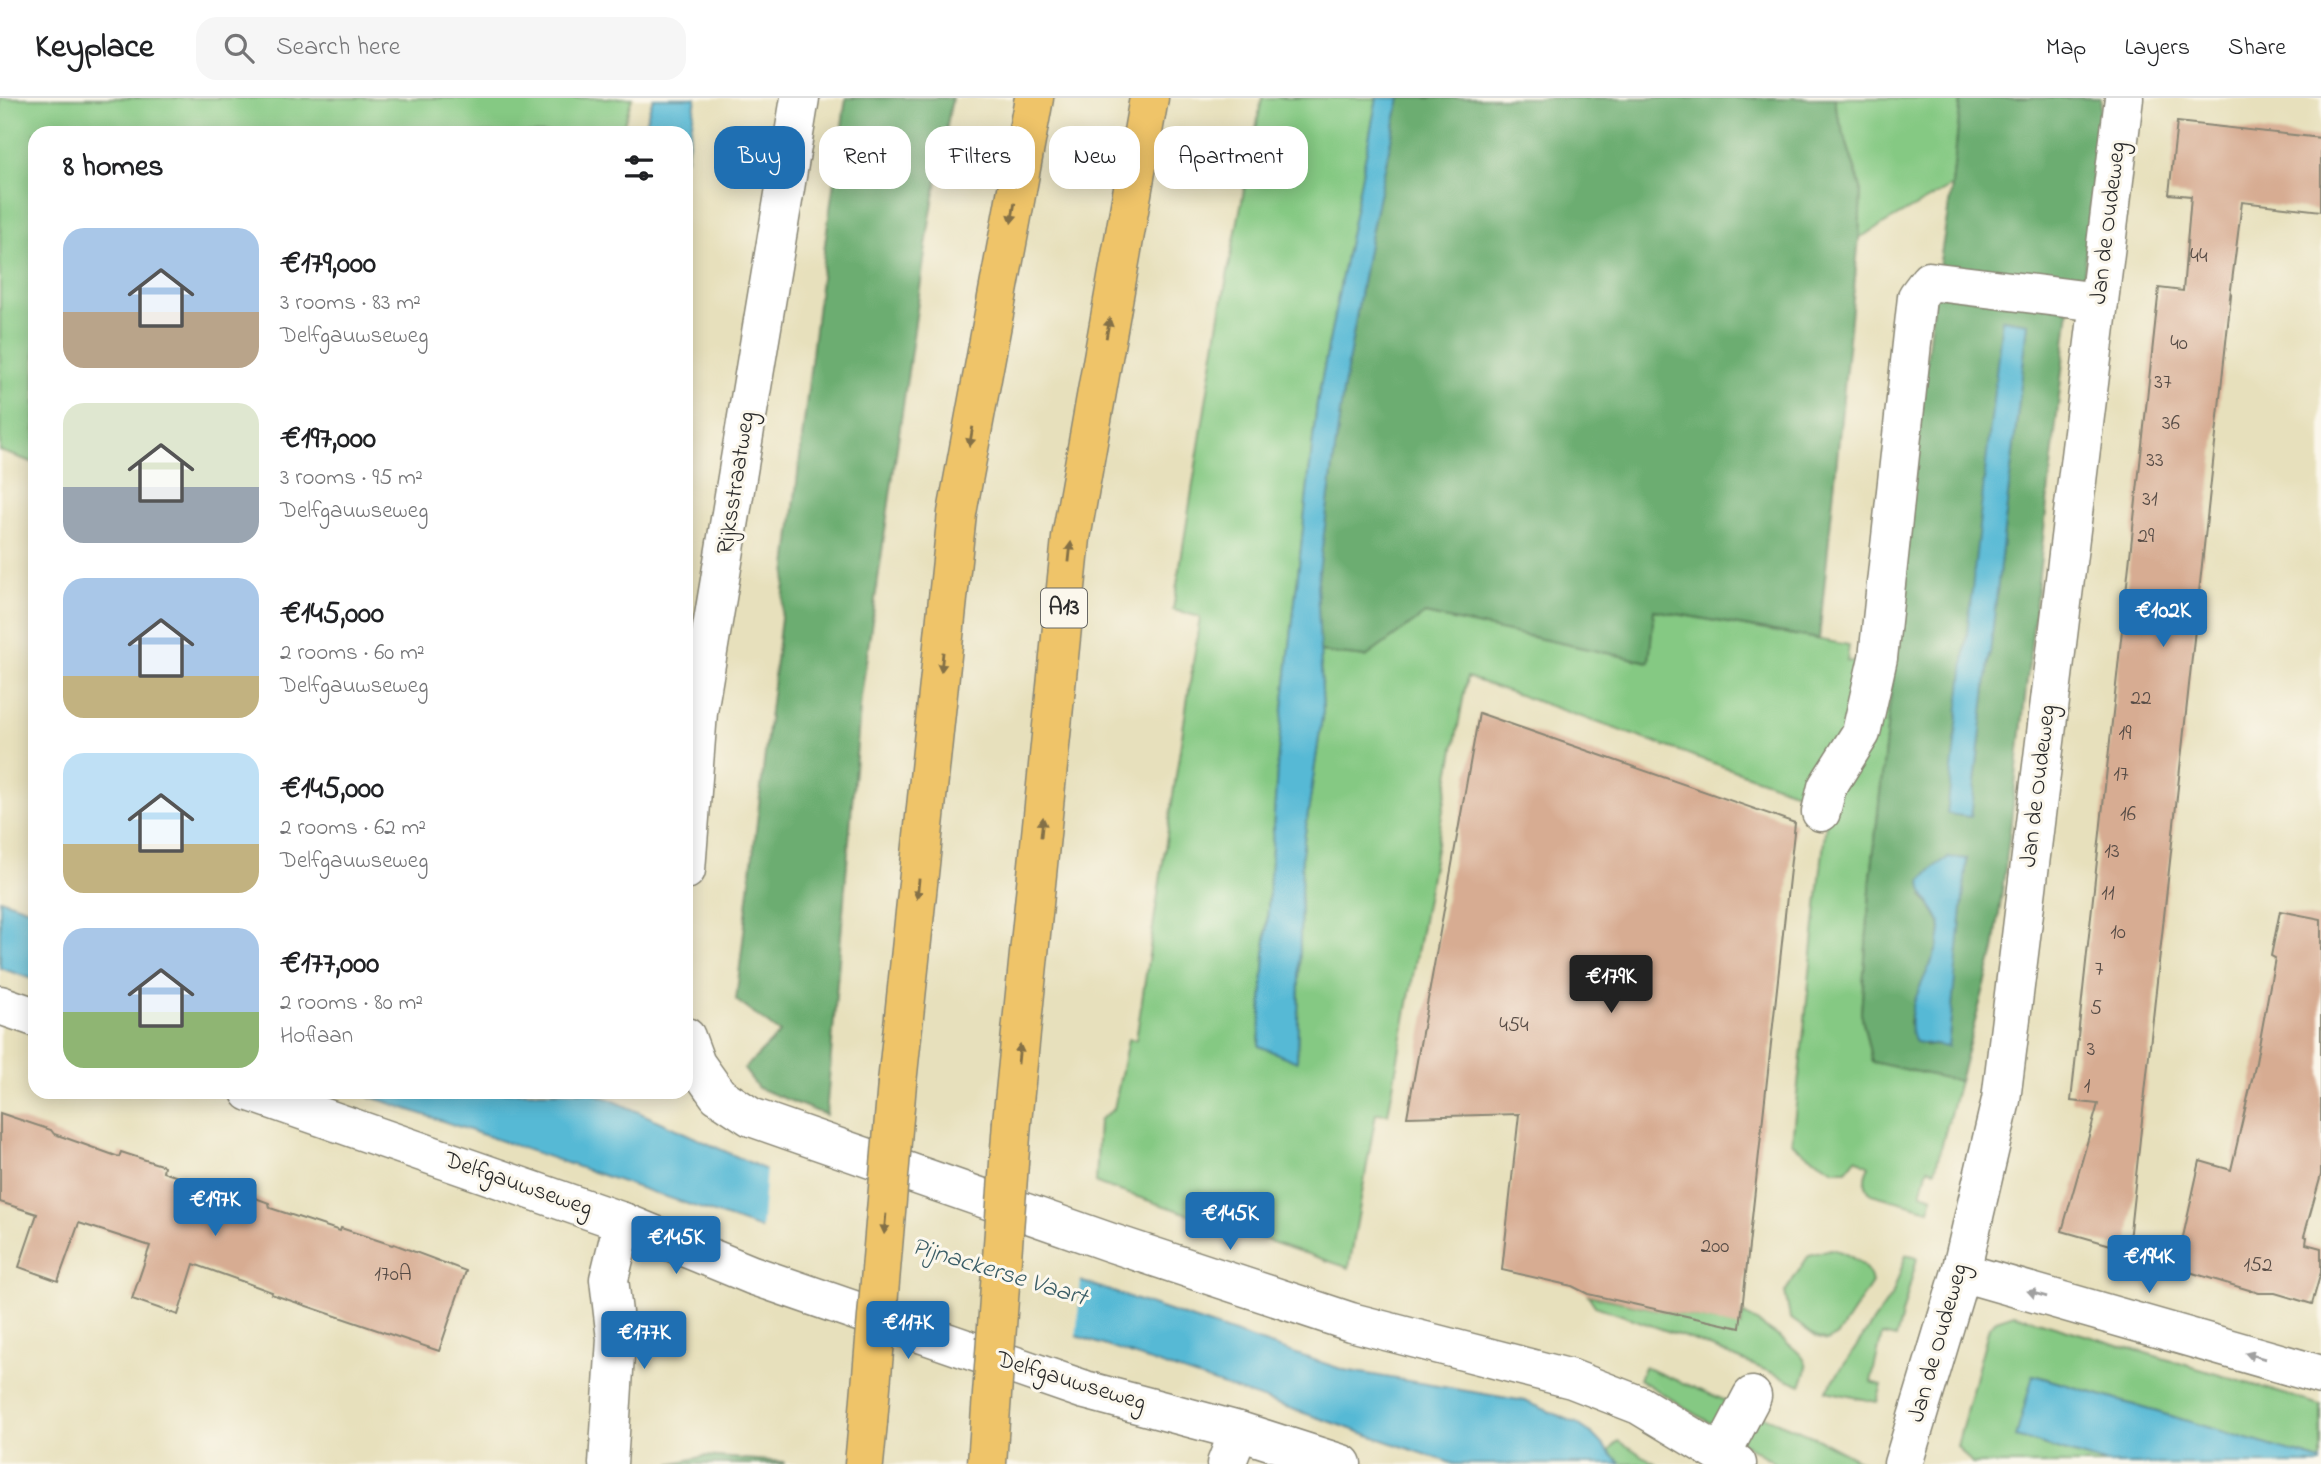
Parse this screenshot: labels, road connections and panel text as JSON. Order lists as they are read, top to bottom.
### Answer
{
  "streets": {
    "highway": ["A13"],
    "street": ["Jan de Oudeweg", "Rijksstraatweg", "Delfgauwseweg"]
  },
  "water": ["Pijnackerse Vaart"],
  "house_numbers": [
    "44",
    "40",
    "37",
    "36",
    "33",
    "31",
    "29",
    "22",
    "19",
    "17",
    "16",
    "13",
    "11",
    "10",
    "7",
    "5",
    "454",
    "3",
    "1",
    "200",
    "152",
    "170A"
  ],
  "page": {
    "header": "Keyplace",
    "search": "Search here",
    "nav": ["Map", "Layers", "Share"],
    "chip": [
      "Buy",
      "Rent",
      "Filters",
      "New",
      "Apartment"
    ],
    "heading": "8 homes",
    "list": [
      {
        "name": "€179,000",
        "note": "3 rooms · 83 m² · Delfgauwseweg"
      },
      {
        "name": "€197,000",
        "note": "3 rooms · 95 m² · Delfgauwseweg"
      },
      {
        "name": "€145,000",
        "note": "2 rooms · 60 m² · Delfgauwseweg"
      },
      {
        "name": "€145,000",
        "note": "2 rooms · 62 m² · Delfgauwseweg"
      },
      {
        "name": "€177,000",
        "note": "2 rooms · 80 m² · Hoflaan"
      }
    ],
    "price": [
      "€102K",
      "€179K",
      "€197K",
      "€145K",
      "€145K",
      "€194K",
      "€117K",
      "€177K"
    ]
  }
}
